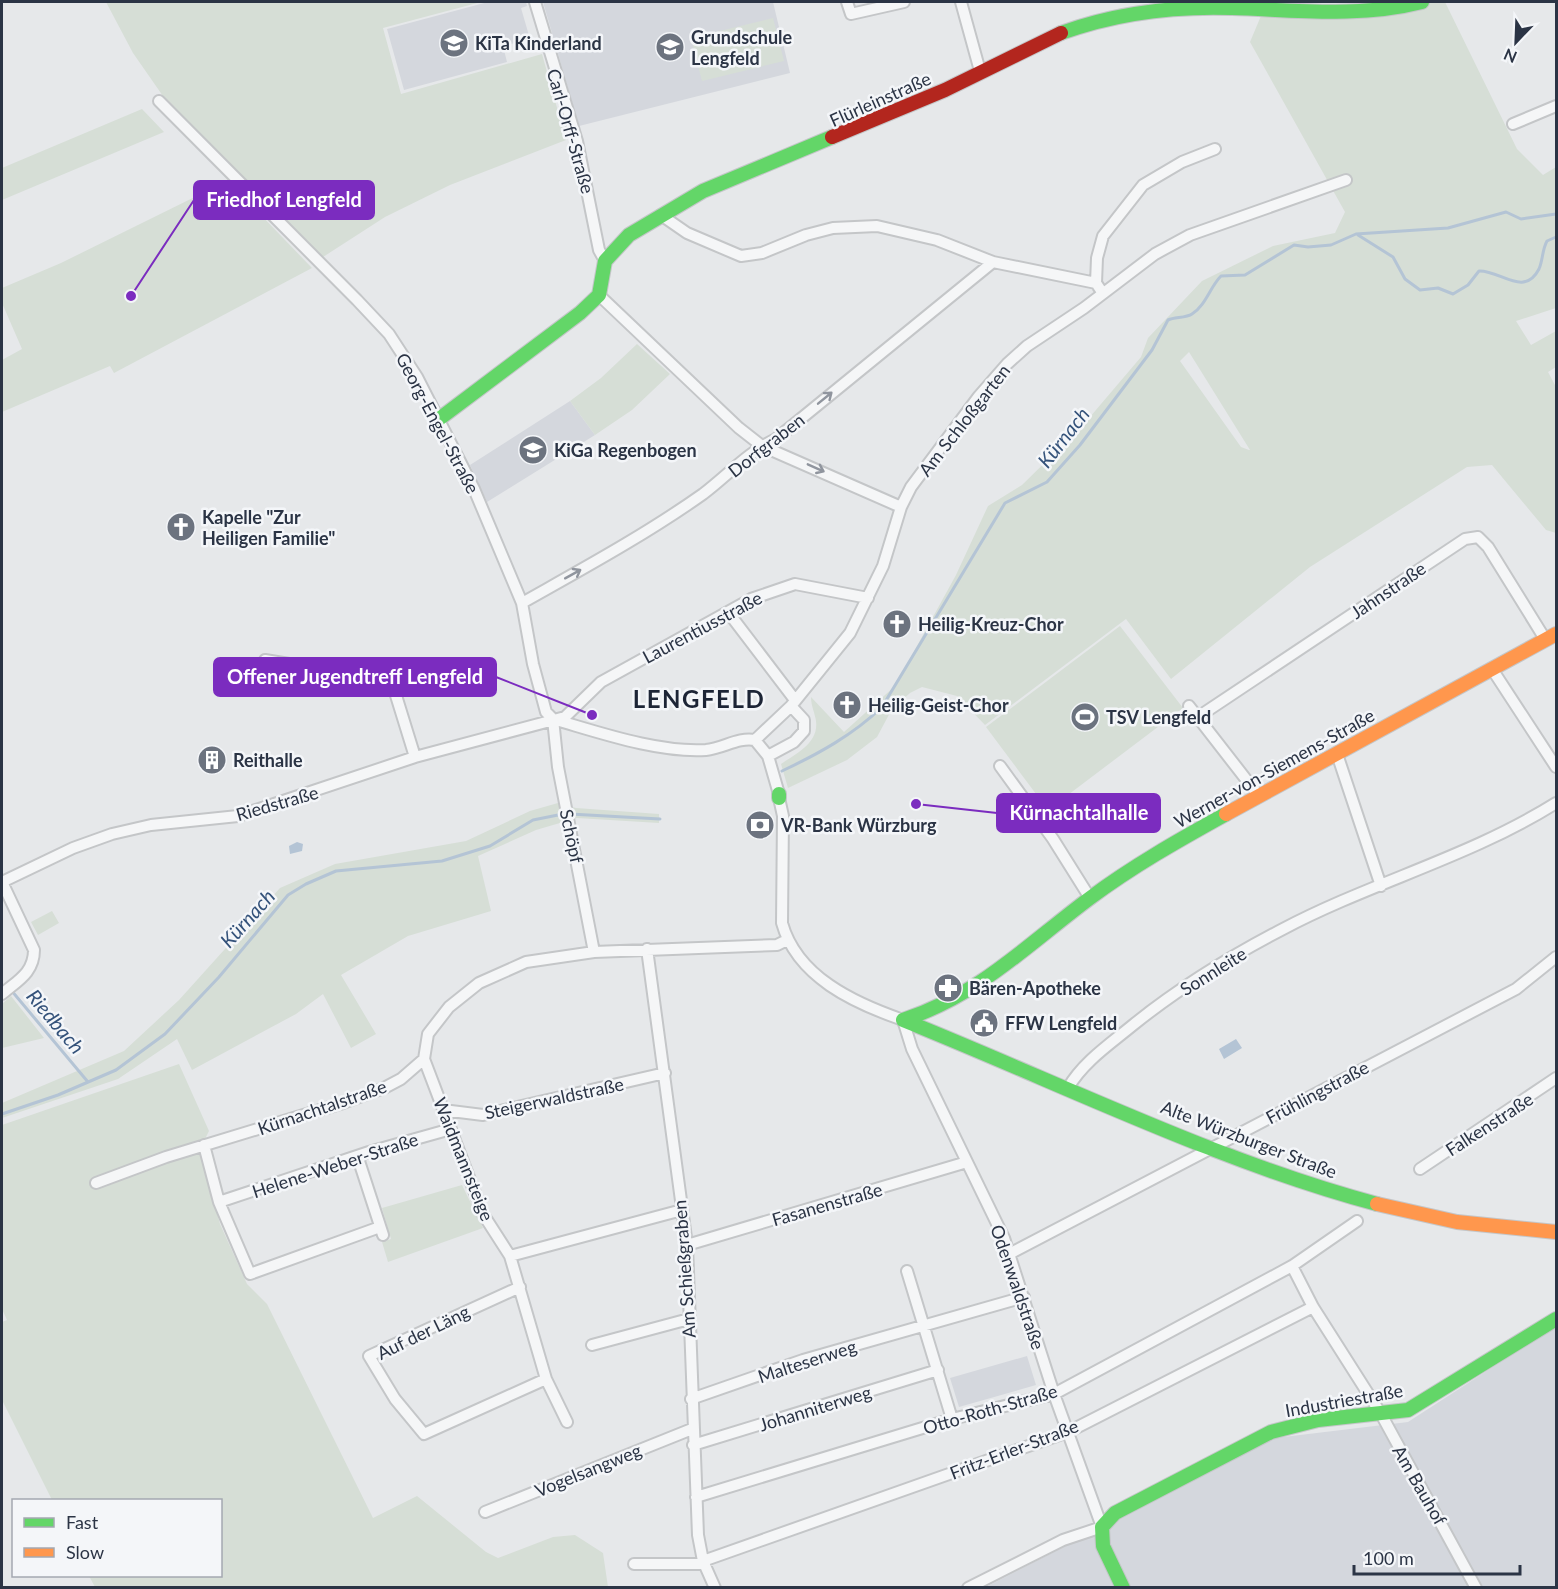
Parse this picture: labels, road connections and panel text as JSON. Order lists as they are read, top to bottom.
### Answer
{
  "streets": {
    "street": [
      "Flürleinstraße",
      "Carl-Orff-Straße",
      "Am Schloßgarten",
      "Georg-Engel-Straße",
      "Dorfgraben",
      "Jahnstraße",
      "Laurentiusstraße",
      "Werner-von-Siemens-Straße",
      "Riedstraße",
      "Schöpf",
      "Sonnleite",
      "Frühlingstraße",
      "Steigerwaldstraße",
      "Kürnachtalstraße",
      "Falkenstraße",
      "Alte Würzburger Straße",
      "Waidmannsteige",
      "Helene-Weber-Straße",
      "Fasanenstraße",
      "Am Schießgraben",
      "Odenwaldstraße",
      "Auf der Läng",
      "Malteserweg",
      "Industriestraße",
      "Johanniterweg",
      "Otto-Roth-Straße",
      "Fritz-Erler-Straße",
      "Vogelsangweg",
      "Am Bauhof"
    ]
  },
  "crossings": [
    ["Flürleinstraße", "Carl-Orff-Straße"],
    ["Am Schloßgarten", "Laurentiusstraße"],
    ["Georg-Engel-Straße", "Dorfgraben"],
    ["Georg-Engel-Straße", "Laurentiusstraße"],
    ["Georg-Engel-Straße", "Riedstraße"],
    ["Georg-Engel-Straße", "Schöpf"],
    ["Jahnstraße", "Werner-von-Siemens-Straße"],
    ["Laurentiusstraße", "Riedstraße"],
    ["Laurentiusstraße", "Schöpf"],
    ["Werner-von-Siemens-Straße", "Alte Würzburger Straße"],
    ["Werner-von-Siemens-Straße", "Odenwaldstraße"],
    ["Riedstraße", "Schöpf"],
    ["Sonnleite", "Alte Würzburger Straße"],
    ["Frühlingstraße", "Alte Würzburger Straße"],
    ["Frühlingstraße", "Odenwaldstraße"],
    ["Steigerwaldstraße", "Waidmannsteige"],
    ["Steigerwaldstraße", "Am Schießgraben"],
    ["Kürnachtalstraße", "Waidmannsteige"],
    ["Alte Würzburger Straße", "Odenwaldstraße"],
    ["Waidmannsteige", "Helene-Weber-Straße"],
    ["Waidmannsteige", "Auf der Läng"],
    ["Fasanenstraße", "Am Schießgraben"],
    ["Fasanenstraße", "Odenwaldstraße"],
    ["Am Schießgraben", "Malteserweg"],
    ["Am Schießgraben", "Johanniterweg"],
    ["Am Schießgraben", "Otto-Roth-Straße"],
    ["Am Schießgraben", "Fritz-Erler-Straße"],
    ["Am Schießgraben", "Vogelsangweg"],
    ["Odenwaldstraße", "Malteserweg"],
    ["Odenwaldstraße", "Industriestraße"],
    ["Odenwaldstraße", "Otto-Roth-Straße"],
    ["Odenwaldstraße", "Fritz-Erler-Straße"],
    ["Industriestraße", "Am Bauhof"],
    ["Otto-Roth-Straße", "Am Bauhof"],
    ["Fritz-Erler-Straße", "Am Bauhof"]
  ],
  "one_way": ["Dorfgraben"],
  "districts": ["LENGFELD"],
  "water": ["Kürnach", "Riedbach"],
  "places": {
    "school or university": ["KiTa Kinderland", "Grundschule Lengfeld", "KiGa Regenbogen"],
    "other": ["Friedhof Lengfeld", "Offener Jugendtreff Lengfeld", "Kürnachtalhalle"],
    "church": ["Kapelle \"Zur Heiligen Familie\"", "Heilig-Kreuz-Chor", "Heilig-Geist-Chor"],
    "sports": ["TSV Lengfeld"],
    "building": ["Reithalle"],
    "bank": ["VR-Bank Würzburg"],
    "pharmacy": ["Bären-Apotheke"],
    "public building": ["FFW Lengfeld"]
  },
  "legend": ["Fast", "Slow"],
  "scale_bar": "100 m",
  "north": "bottom left"
}
